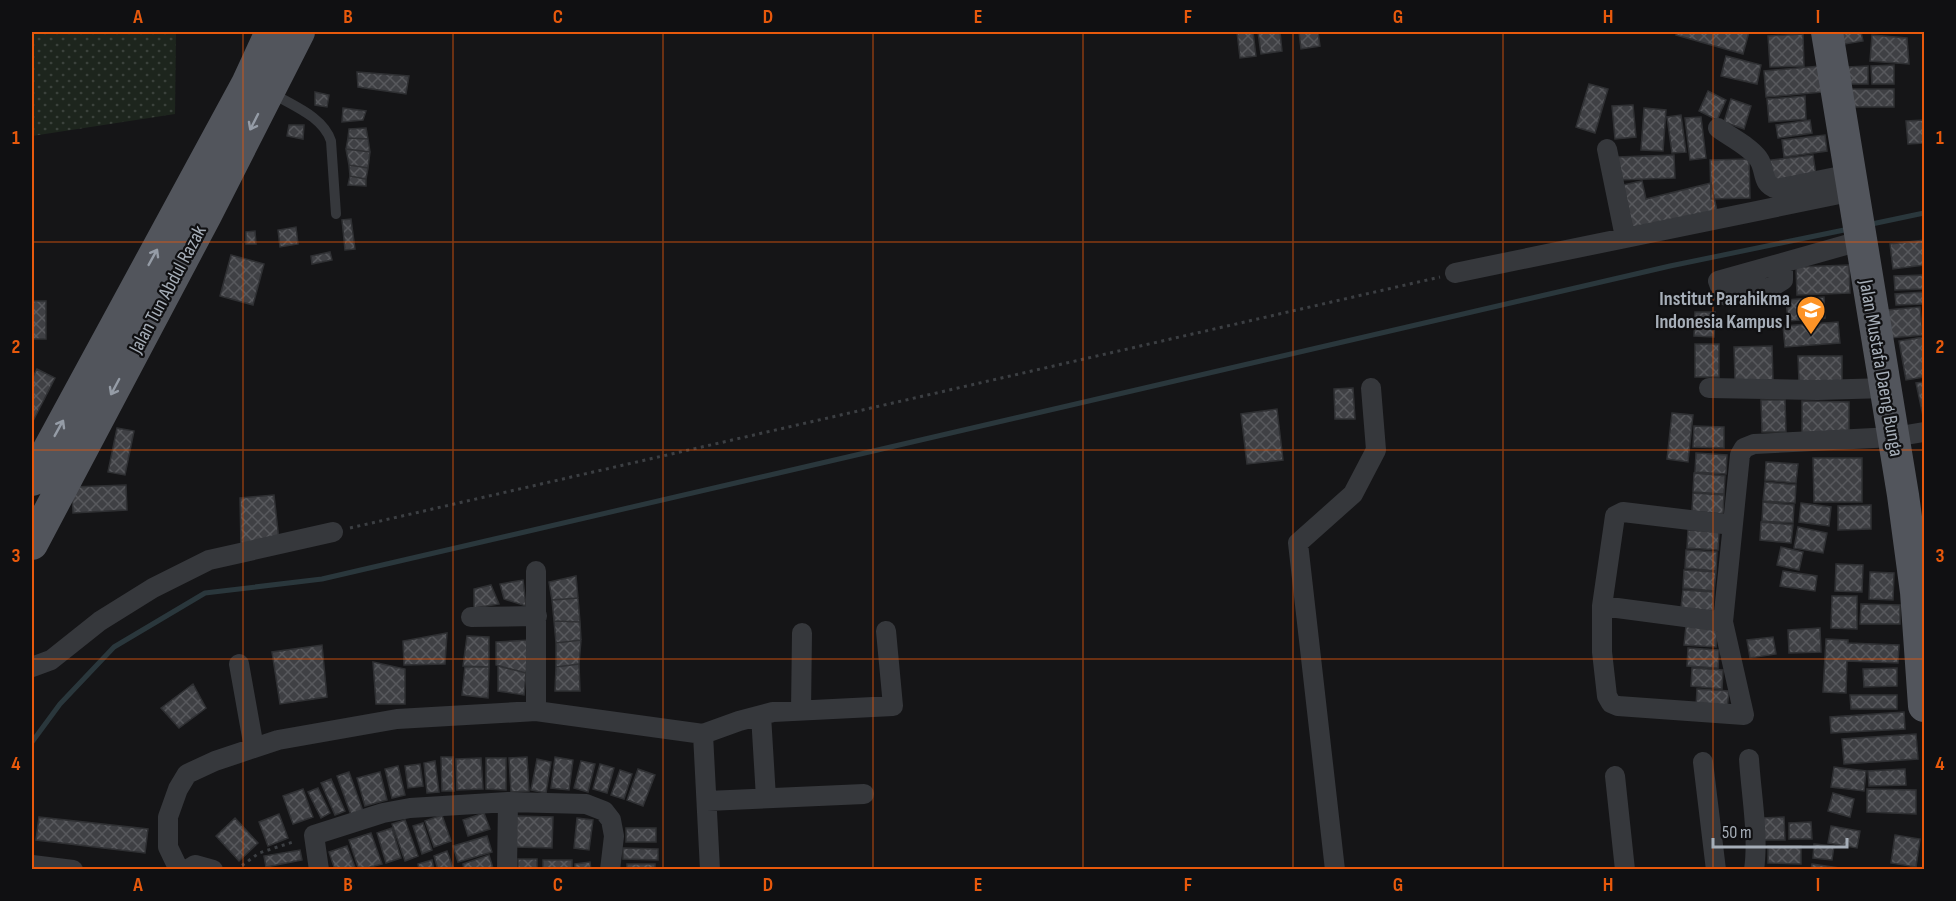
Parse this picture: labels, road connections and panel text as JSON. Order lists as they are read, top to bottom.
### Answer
{
  "streets": {
    "main road": ["Jalan Tun Abdul Razak", "Jalan Mustafa Daeng Bunga"]
  },
  "places": {
    "school or university": ["Institut Parahikma Indonesia Kampus I"]
  },
  "scale_bar": "50 m",
  "grid": {
    "columns": [
      "A",
      "B",
      "C",
      "D",
      "E",
      "F",
      "G",
      "H",
      "I"
    ],
    "rows": [
      "1",
      "2",
      "3",
      "4"
    ]
  }
}
